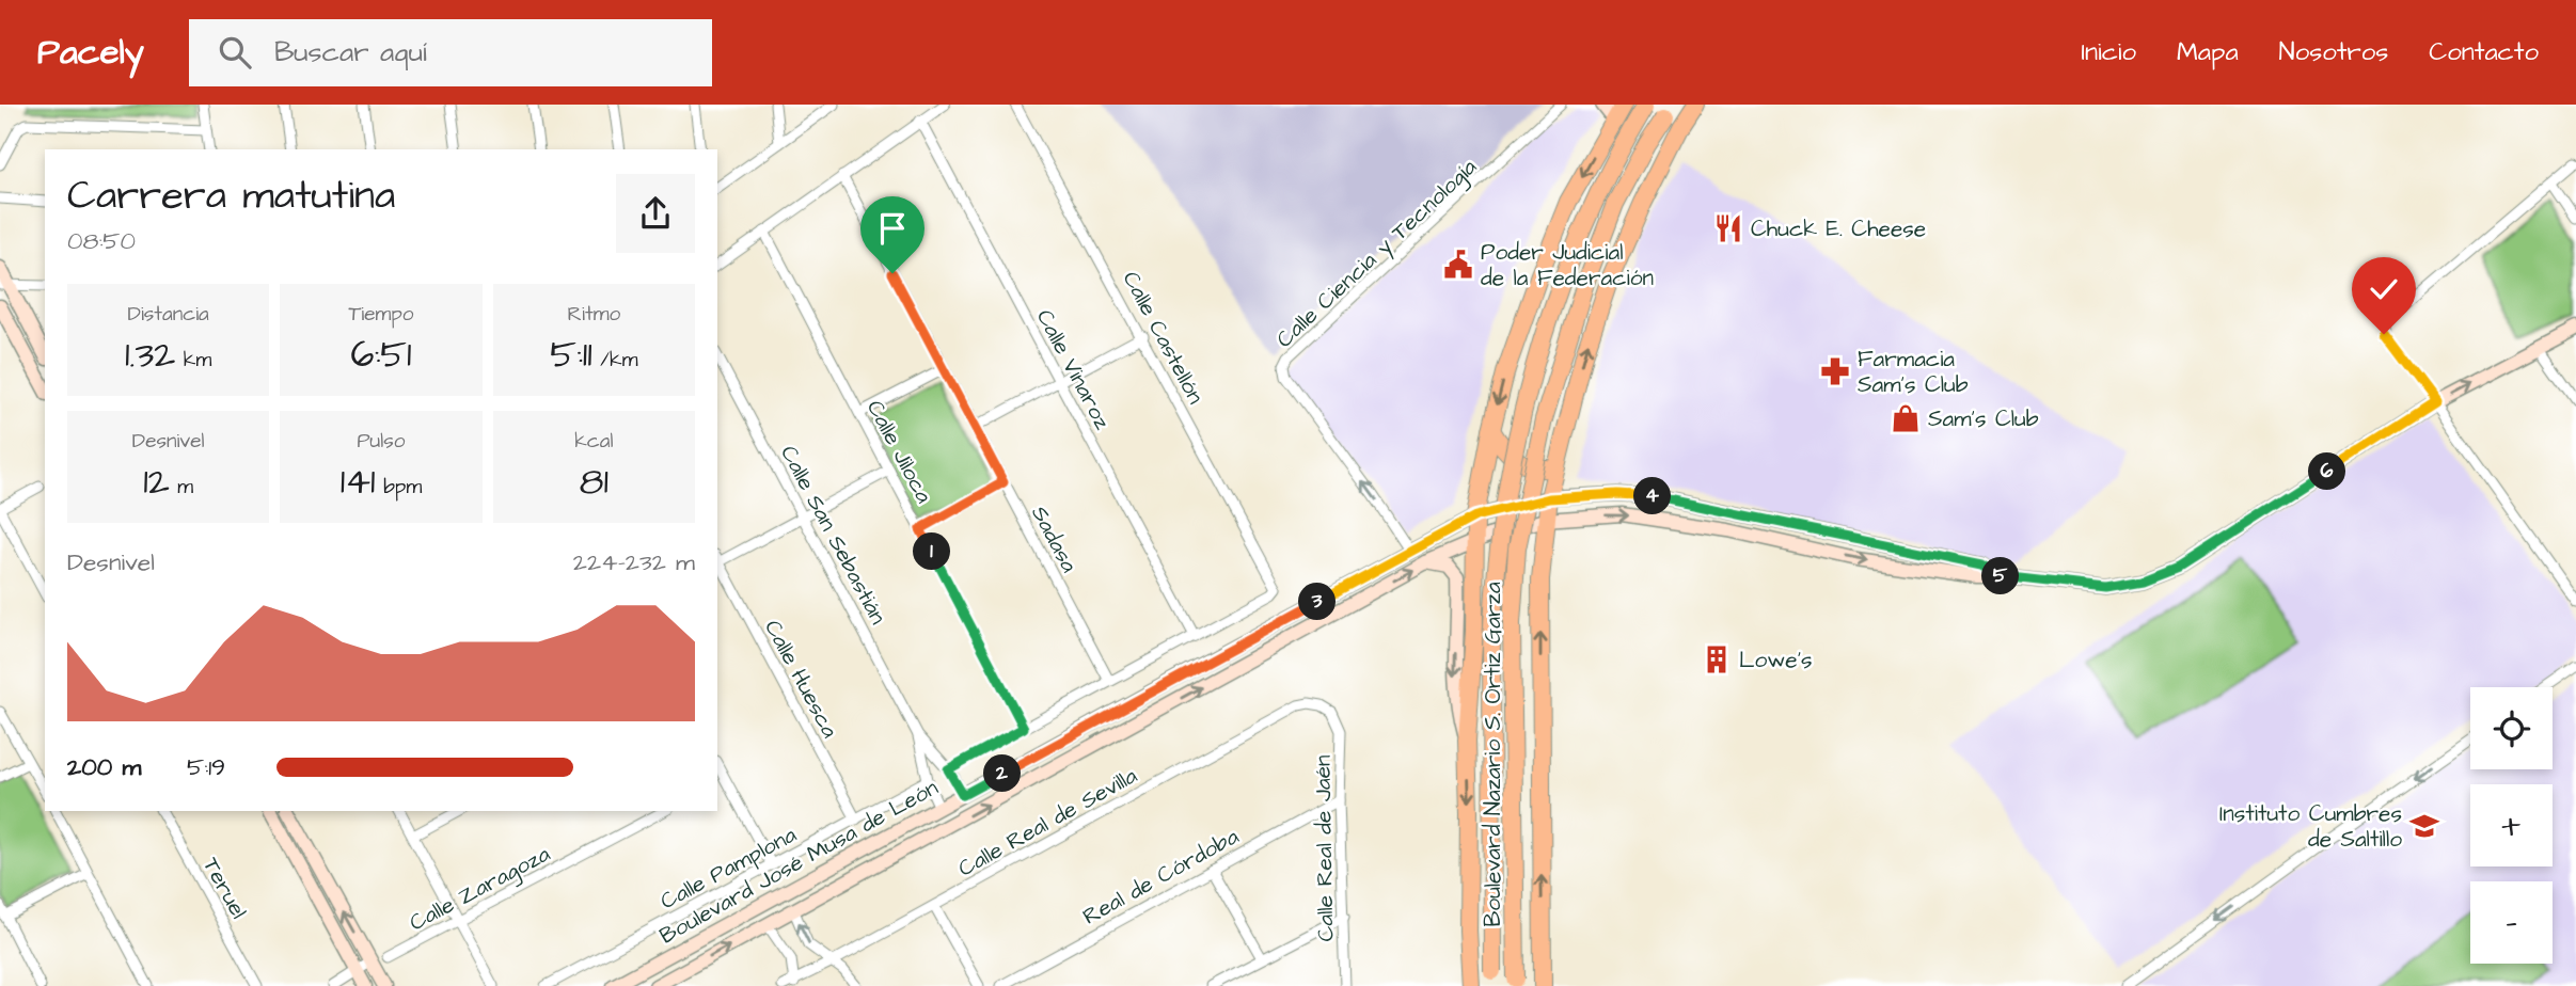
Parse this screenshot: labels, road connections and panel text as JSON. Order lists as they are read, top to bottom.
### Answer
{
  "streets": {
    "highway": ["Boulevard Nazario S. Ortiz Garza"],
    "main road": ["Boulevard José Musa de León"],
    "street": [
      "Calle Ciencia y Tecnología",
      "Calle Castellón",
      "Calle Vinaroz",
      "Calle Jiloca",
      "Calle San Sebastián",
      "Sadasa",
      "Calle Huesca",
      "Calle Real de Sevilla",
      "Calle Real de Jaén",
      "Calle Pamplona",
      "Real de Córdoba",
      "Teruel",
      "Calle Zaragoza"
    ]
  },
  "crossings": [
    ["Calle Ciencia y Tecnología", "Boulevard José Musa de León"],
    ["Calle Castellón", "Calle Vinaroz"],
    ["Calle San Sebastián", "Boulevard José Musa de León"],
    ["Calle San Sebastián", "Calle Pamplona"],
    ["Calle Huesca", "Calle Pamplona"],
    ["Calle Real de Sevilla", "Calle Real de Jaén"],
    ["Calle Real de Jaén", "Real de Córdoba"]
  ],
  "places": {
    "restaurant": ["Chuck E. Cheese"],
    "public building": ["Poder Judicial de la Federación"],
    "pharmacy": ["Farmacia Sam's Club"],
    "shop": ["Sam's Club"],
    "building": ["Lowe's"],
    "school or university": ["Instituto Cumbres de Saltillo"]
  },
  "page": {
    "header": "Pacely",
    "search": "Buscar aquí",
    "nav": [
      "Inicio",
      "Mapa",
      "Nosotros",
      "Contacto"
    ],
    "heading": ["Carrera matutina", "08:50"],
    "stats": [
      ["Distancia", "1.32 km"],
      ["Tiempo", "6:51"],
      ["Ritmo", "5:11 /km"],
      ["Desnivel", "12 m"],
      ["Pulso", "141 bpm"],
      ["kcal", "81"]
    ],
    "pins": [
      "6",
      "4",
      "1",
      "5",
      "3",
      "2"
    ],
    "chart": ["Desnivel", "224–232 m"],
    "map_buttons": ["+", "−"],
    "list": [
      {
        "name": "200 m",
        "note": "5:19"
      }
    ]
  }
}
